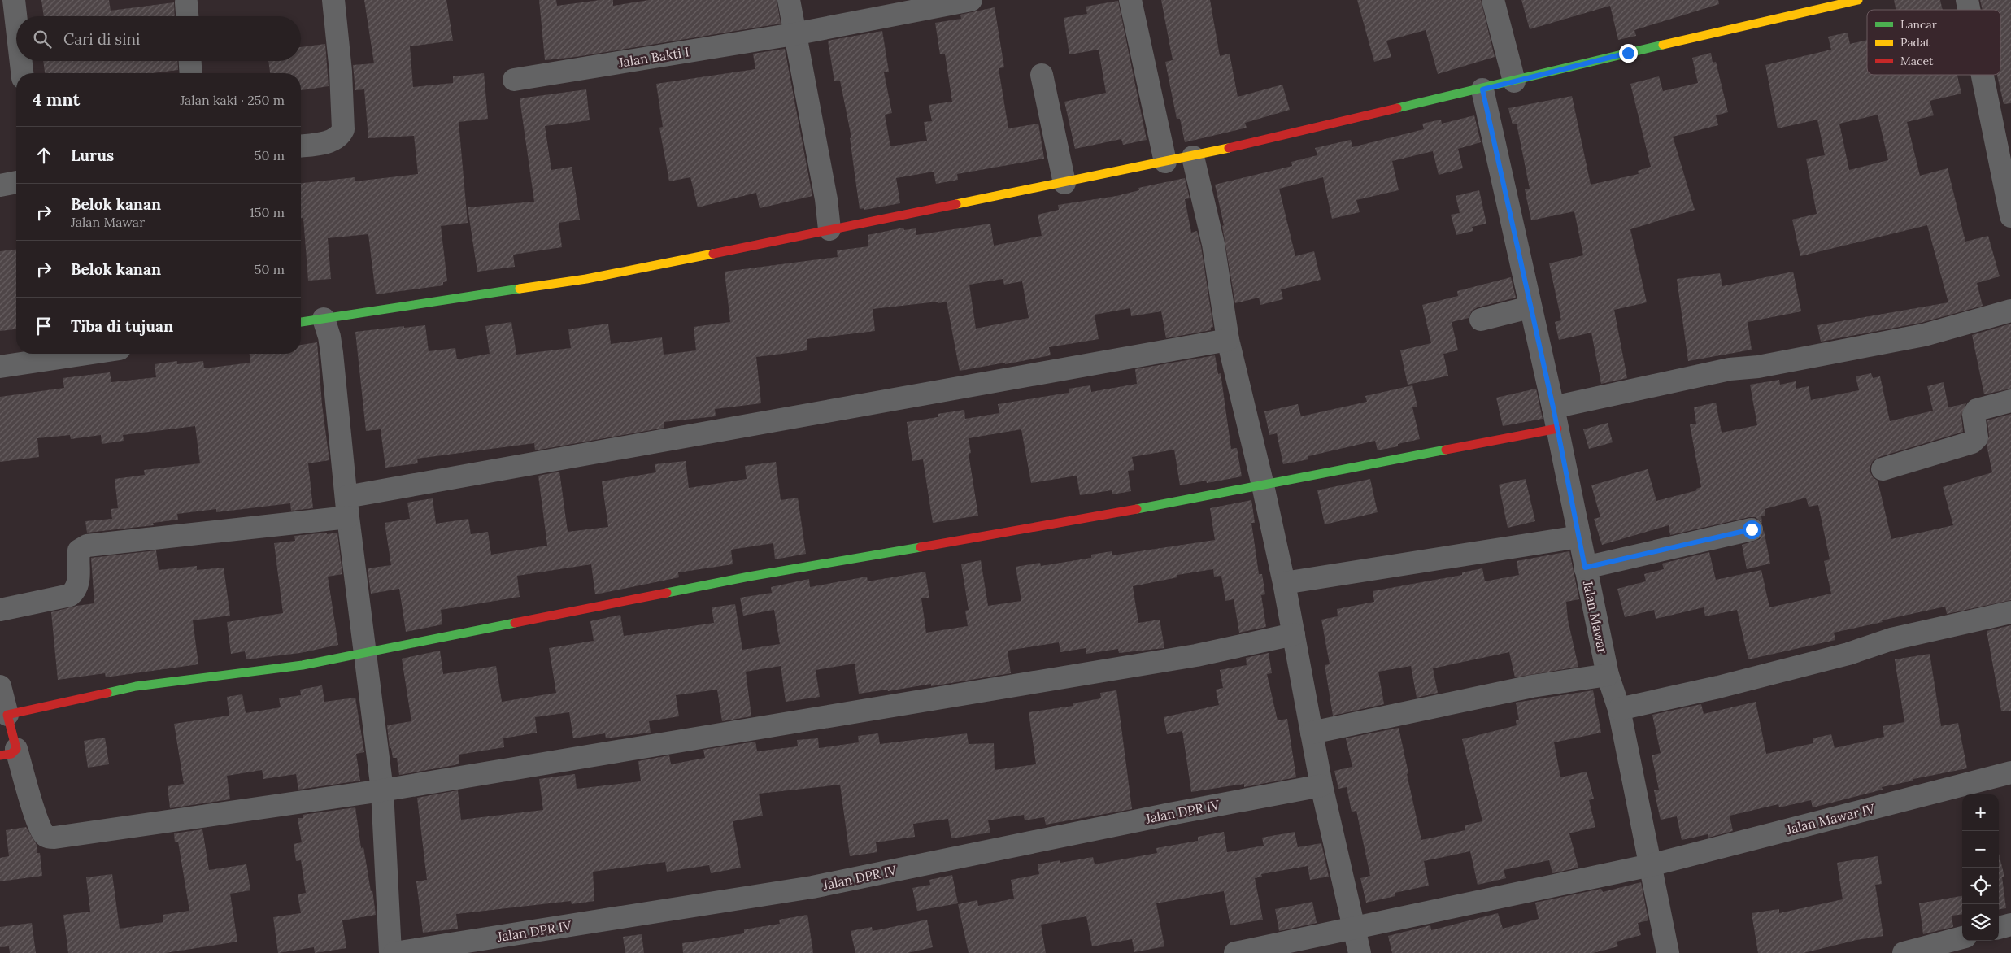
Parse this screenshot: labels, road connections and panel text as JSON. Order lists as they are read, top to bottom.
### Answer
{
  "streets": {
    "street": [
      "Jalan Bakti I",
      "Jalan Mawar",
      "Jalan DPR IV",
      "Jalan Mawar IV"
    ]
  },
  "crossings": [
    ["Jalan Mawar", "Jalan Mawar IV"]
  ],
  "legend": ["Lancar", "Padat", "Macet"],
  "page": {
    "search": "Cari di sini",
    "heading": ["4 mnt", "Jalan kaki · 250 m"],
    "list": [
      ["Lurus", "50 m"],
      ["Belok kanan", "Jalan Mawar", "150 m"],
      ["Belok kanan", "50 m"],
      "Tiba di tujuan"
    ],
    "map_buttons": ["+", "−"]
  }
}
